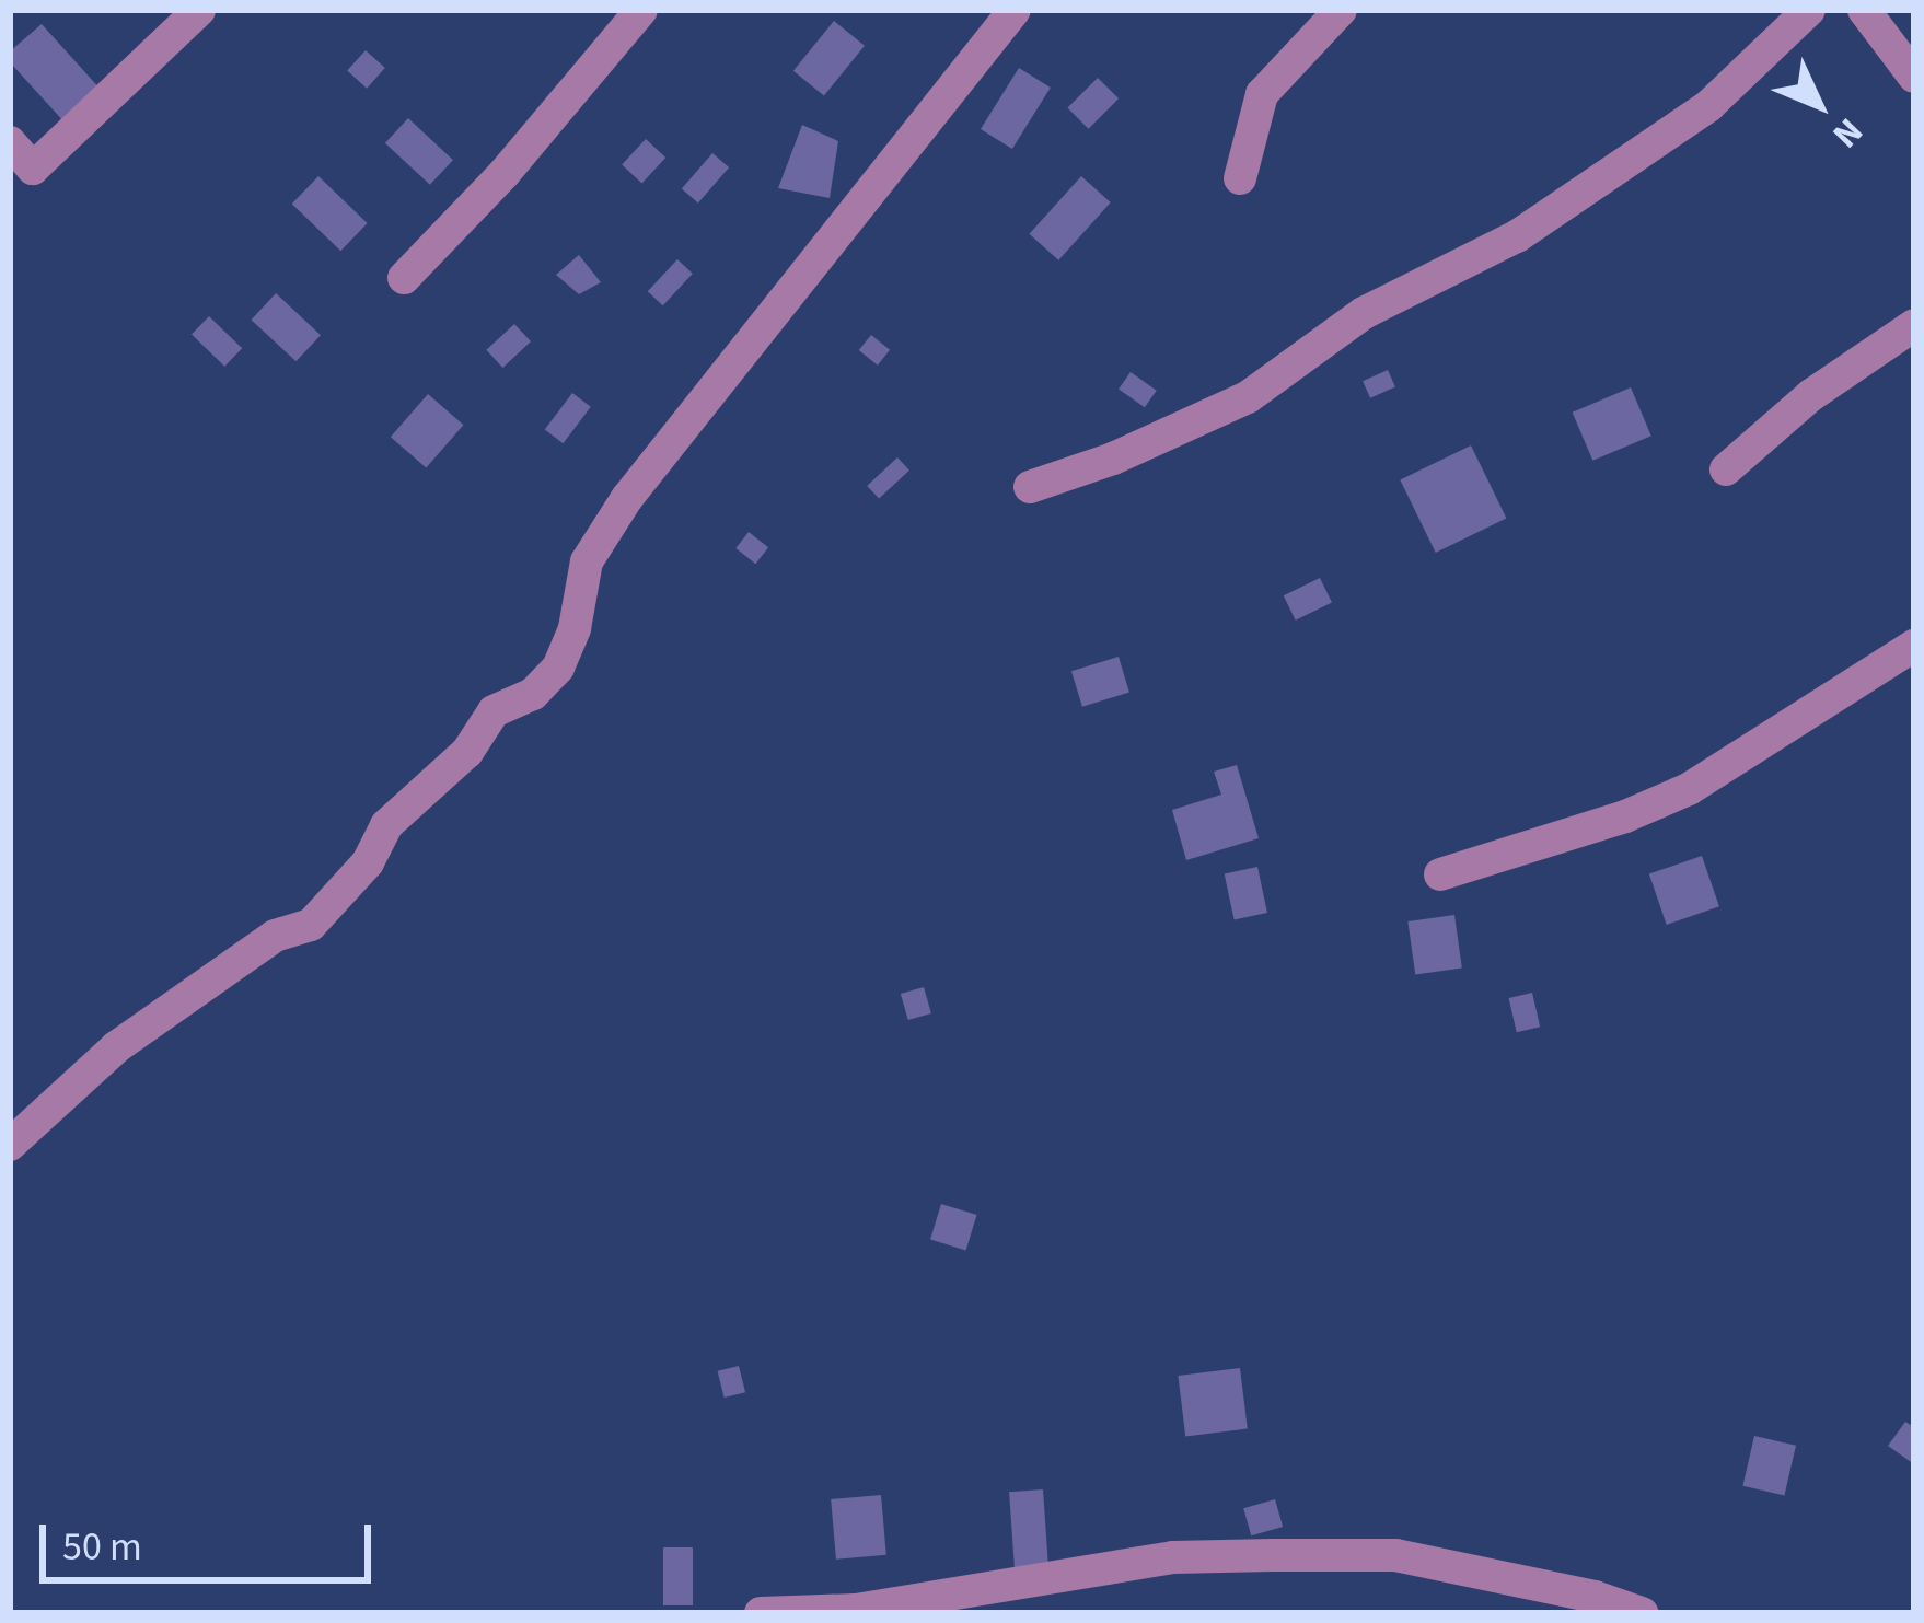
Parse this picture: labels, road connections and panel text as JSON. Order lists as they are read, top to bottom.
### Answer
{
  "scale_bar": "50 m",
  "north": "bottom right"
}
